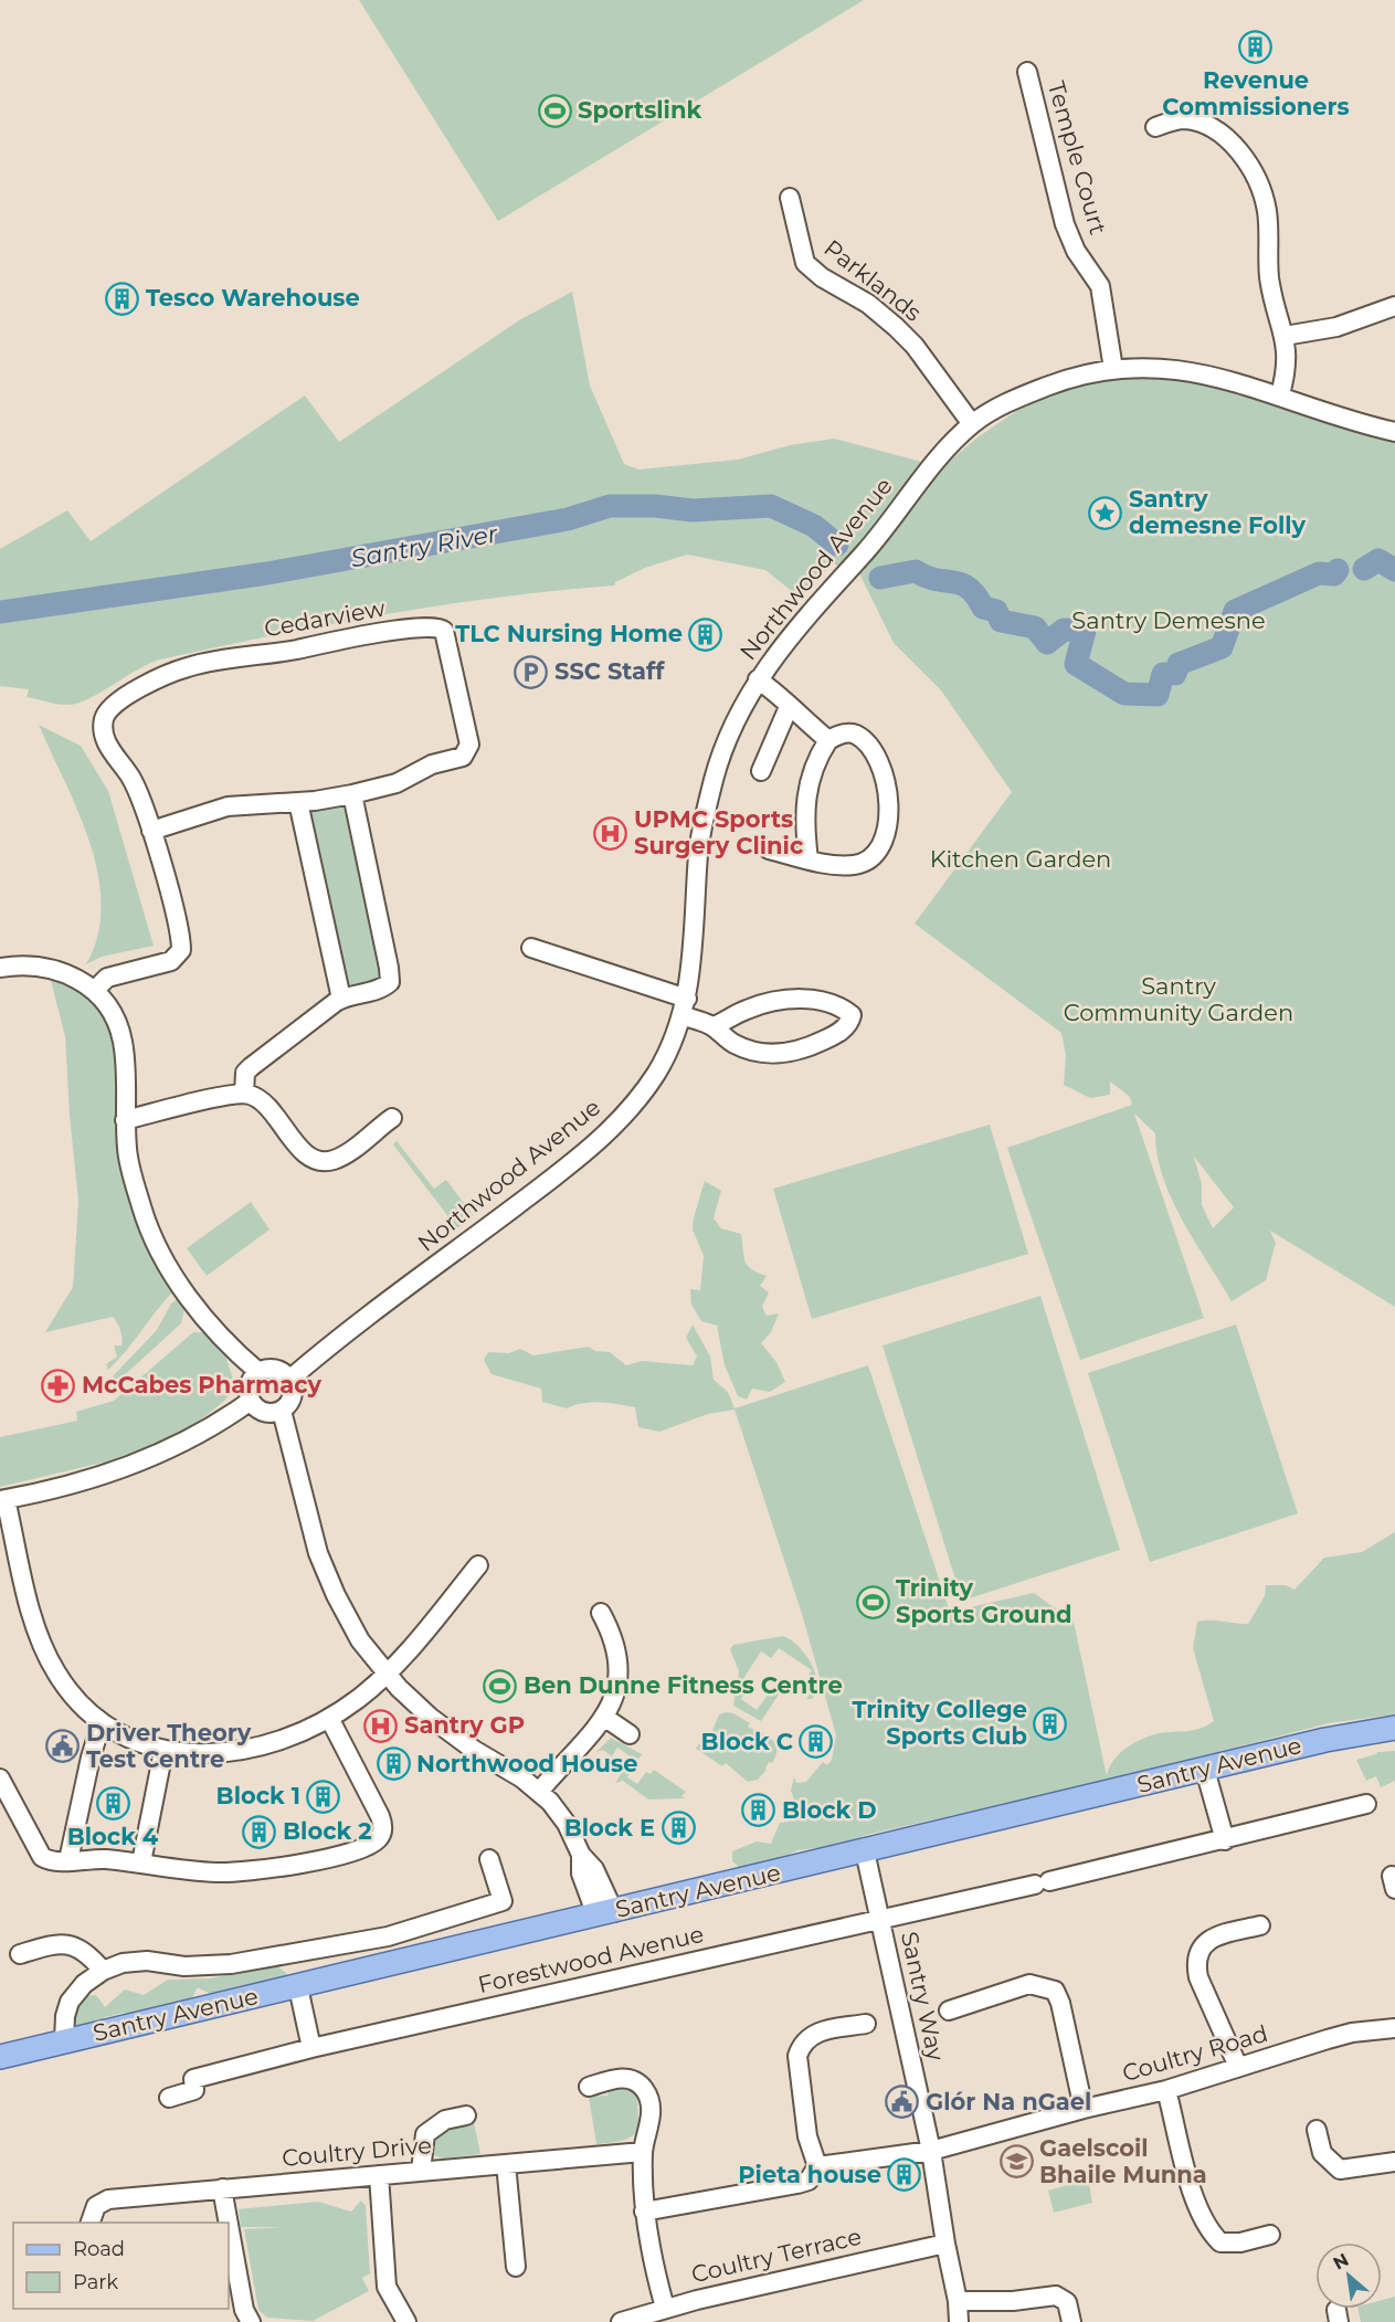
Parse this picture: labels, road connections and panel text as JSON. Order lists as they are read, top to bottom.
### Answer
{
  "streets": {
    "main road": ["Santry Avenue"],
    "street": [
      "Temple Court",
      "Parklands",
      "Northwood Avenue",
      "Cedarview",
      "Forestwood Avenue",
      "Santry Way",
      "Coultry Road",
      "Coultry Drive",
      "Coultry Terrace"
    ]
  },
  "crossings": [
    ["Temple Court", "Northwood Avenue"],
    ["Parklands", "Northwood Avenue"],
    ["Santry Avenue", "Santry Way"],
    ["Forestwood Avenue", "Santry Way"],
    ["Santry Way", "Coultry Road"],
    ["Santry Way", "Coultry Terrace"]
  ],
  "water": ["Santry River"],
  "parks": ["Santry Demesne", "Kitchen Garden", "Santry Community Garden"],
  "places": {
    "building": [
      "Revenue Commissioners",
      "Tesco Warehouse",
      "TLC Nursing Home",
      "Trinity College Sports Club",
      "Block C",
      "Northwood House",
      "Block 1",
      "Block 4",
      "Block D",
      "Block E",
      "Block 2",
      "Pieta house"
    ],
    "sports": ["Sportslink", "Trinity Sports Ground", "Ben Dunne Fitness Centre"],
    "place": ["Santry demesne Folly"],
    "parking": ["SSC Staff"],
    "hospital": ["UPMC Sports Surgery Clinic", "Santry GP"],
    "pharmacy": ["McCabes Pharmacy"],
    "public building": ["Driver Theory Test Centre", "Glór Na nGael"],
    "school or university": ["Gaelscoil Bhaile Munna"]
  },
  "legend": ["Road", "Park"],
  "north": "top left"
}
